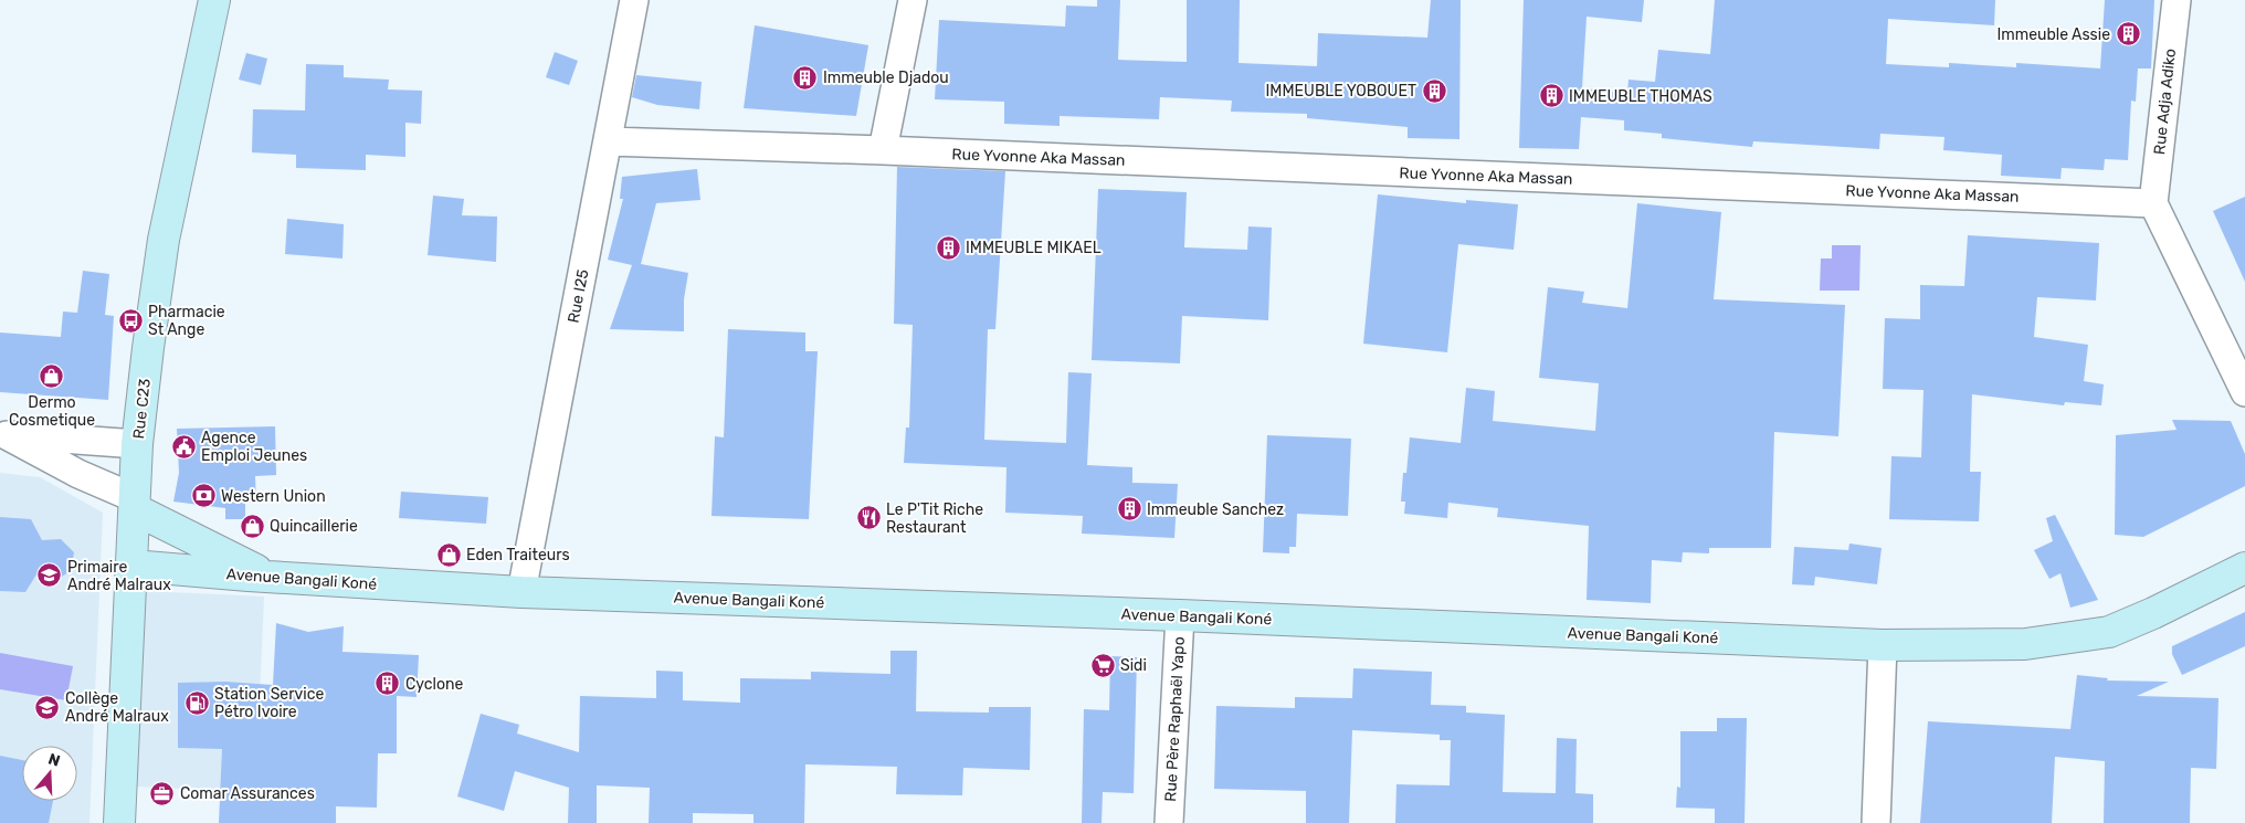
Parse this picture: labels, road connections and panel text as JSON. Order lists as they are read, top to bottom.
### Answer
{
  "streets": {
    "street": [
      "Rue Adja Adiko",
      "Rue Yvonne Aka Massan",
      "Rue I25",
      "Rue C23",
      "Avenue Bangali Koné",
      "Rue Père Raphaël Yapo"
    ]
  },
  "crossings": [
    ["Rue Adja Adiko", "Rue Yvonne Aka Massan"],
    ["Rue Yvonne Aka Massan", "Rue I25"],
    ["Rue I25", "Avenue Bangali Koné"],
    ["Rue C23", "Avenue Bangali Koné"],
    ["Avenue Bangali Koné", "Rue Père Raphaël Yapo"]
  ],
  "places": {
    "building": [
      "Immeuble Assie",
      "Immeuble Djadou",
      "IMMEUBLE YOBOUET",
      "IMMEUBLE THOMAS",
      "IMMEUBLE MIKAEL",
      "Immeuble Sanchez",
      "Cyclone"
    ],
    "bus stop": ["Pharmacie St Ange"],
    "shop": ["Dermo Cosmetique", "Quincaillerie", "Eden Traiteurs"],
    "public building": ["Agence Emploi Jeunes"],
    "bank": ["Western Union"],
    "restaurant": ["Le P'Tit Riche Restaurant"],
    "school or university": ["Primaire André Malraux", "Collège André Malraux"],
    "supermarket": ["Sidi"],
    "fuel station": ["Station Service Pétro Ivoire"],
    "office": ["Comar Assurances"]
  },
  "north": "top"
}
